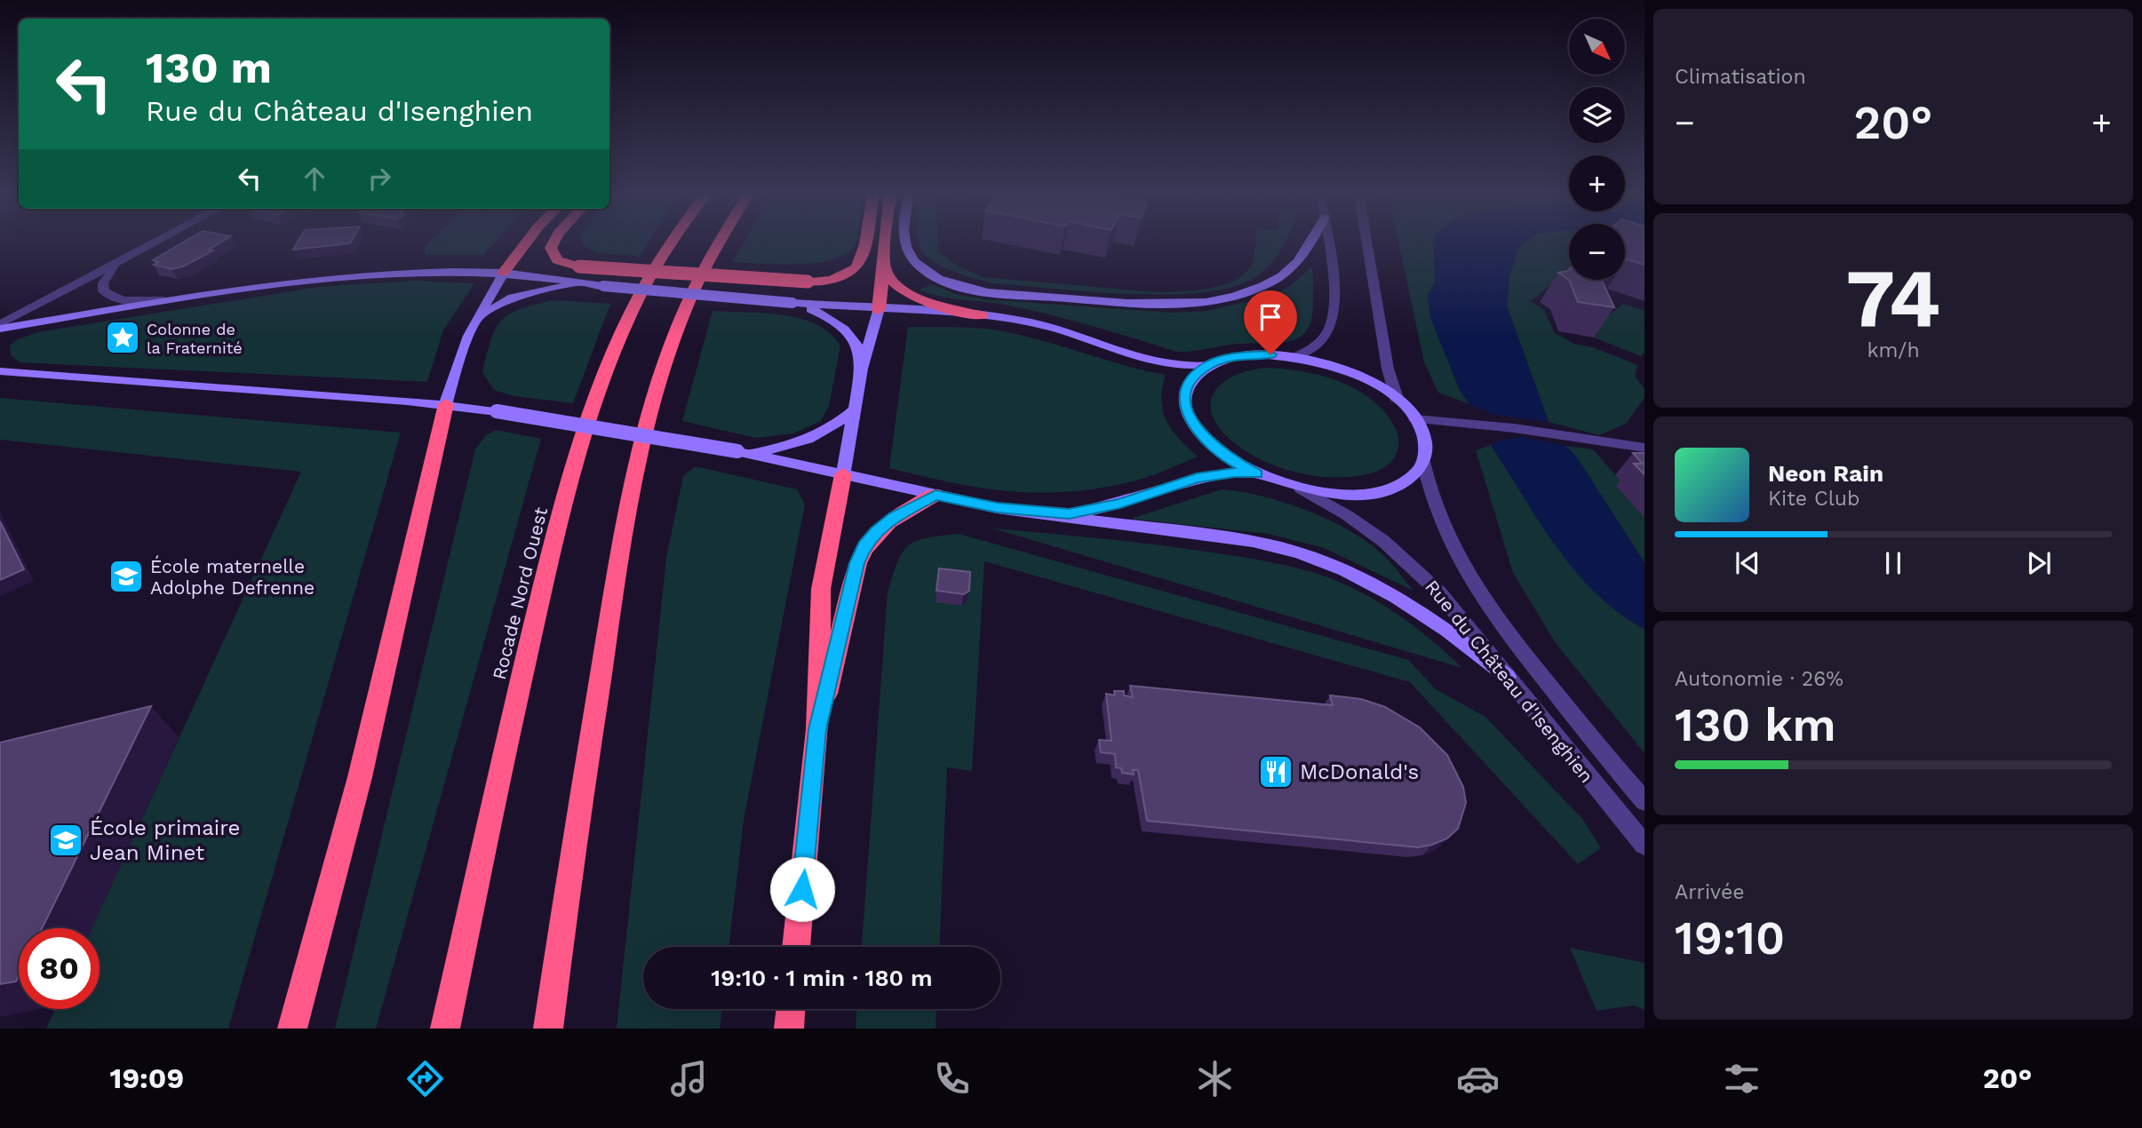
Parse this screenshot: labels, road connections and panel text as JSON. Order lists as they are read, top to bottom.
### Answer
{
  "streets": {
    "highway": ["Rocade Nord Ouest"],
    "street": ["Rue du Château d'Isenghien"]
  },
  "places": {
    "place": ["Colonne de la Fraternité"],
    "school or university": ["École maternelle Adolphe Defrenne", "École primaire Jean Minet"],
    "restaurant": ["McDonald's"]
  },
  "north": "bottom right",
  "page": {
    "tile": [
      "Climatisation",
      ["74", "km/h"],
      ["Autonomie · 26%", "130 km"],
      ["Arrivée", "19:10"]
    ],
    "map_buttons": ["+", "−"],
    "turn": ["130 m", "Rue du Château d'Isenghien"],
    "heat": ["−", "20°", "+"],
    "song": ["Neon Rain", "Kite Club"],
    "limit": "80",
    "trip": "19:10 · 1 min · 180 m",
    "tabs": ["19:09", "20°"]
  }
}
